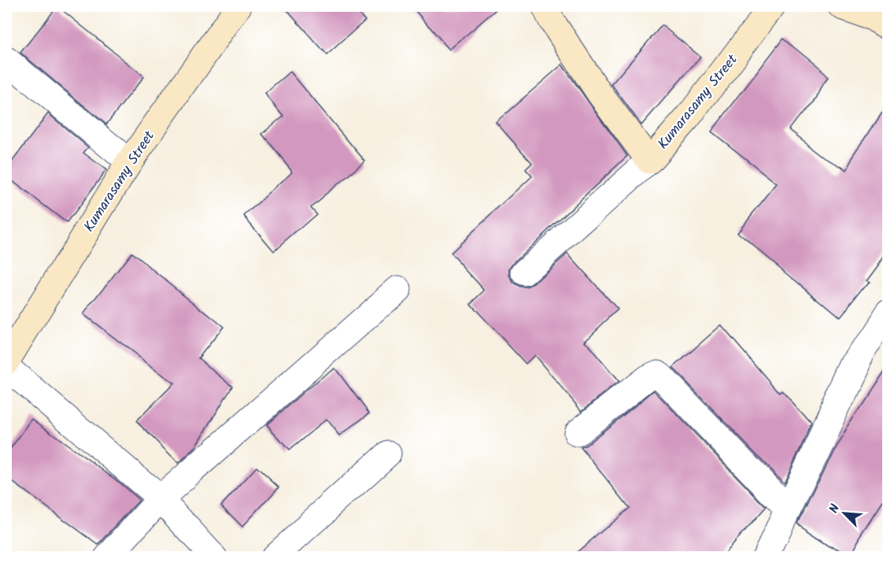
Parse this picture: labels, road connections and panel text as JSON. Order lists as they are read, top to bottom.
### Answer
{
  "streets": {
    "street": ["Kumarasamy Street"]
  },
  "north": "top left"
}
